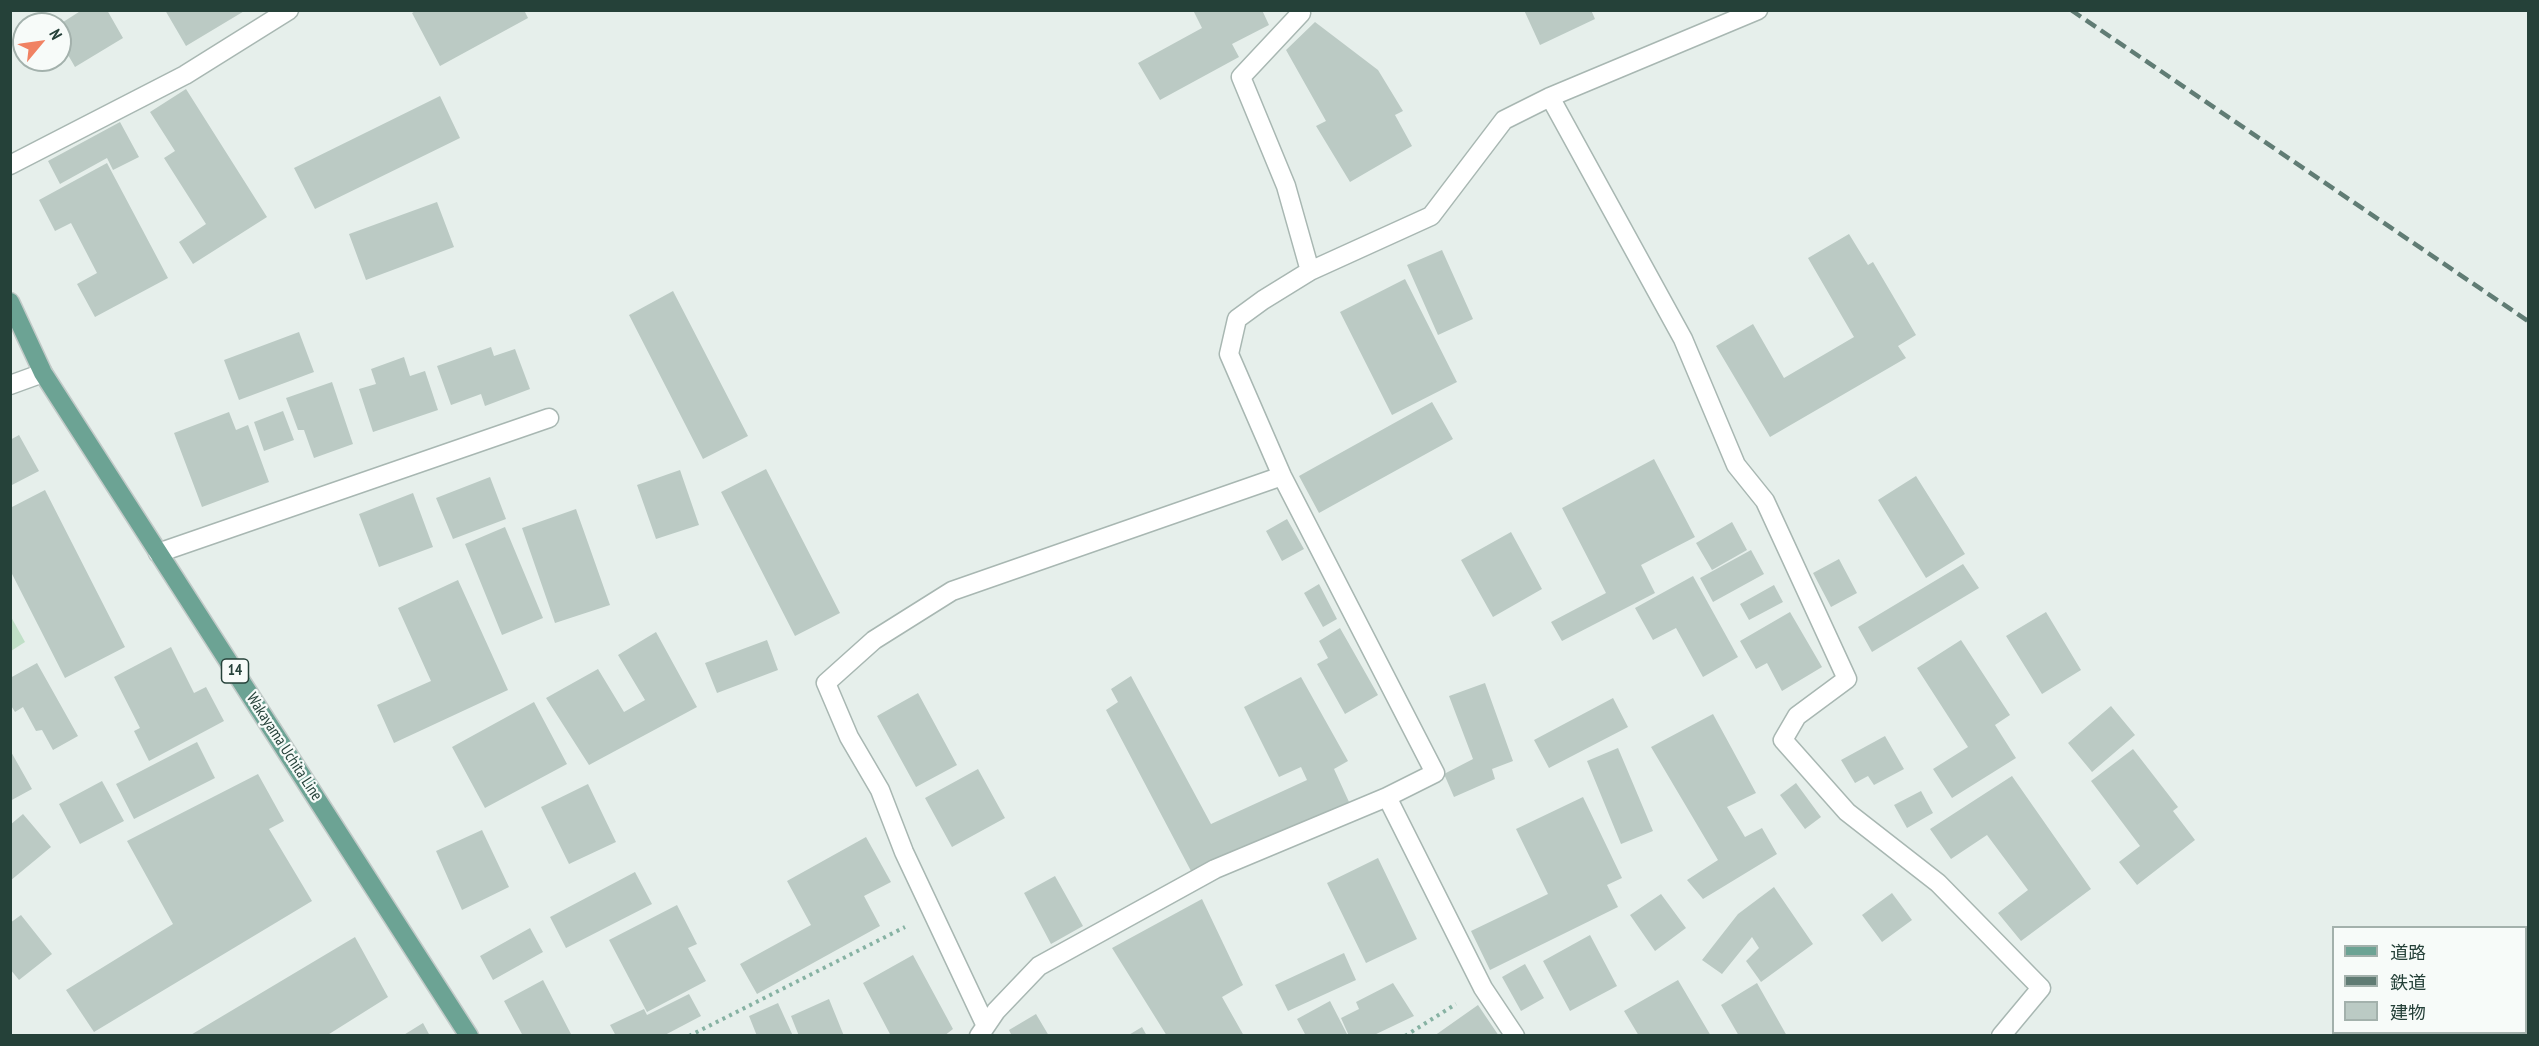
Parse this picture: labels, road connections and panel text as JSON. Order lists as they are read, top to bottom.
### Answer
{
  "streets": {
    "main road": ["14", "Wakayama Uchita Line"]
  },
  "legend": ["道路", "鉄道", "建物"],
  "north": "top right"
}
